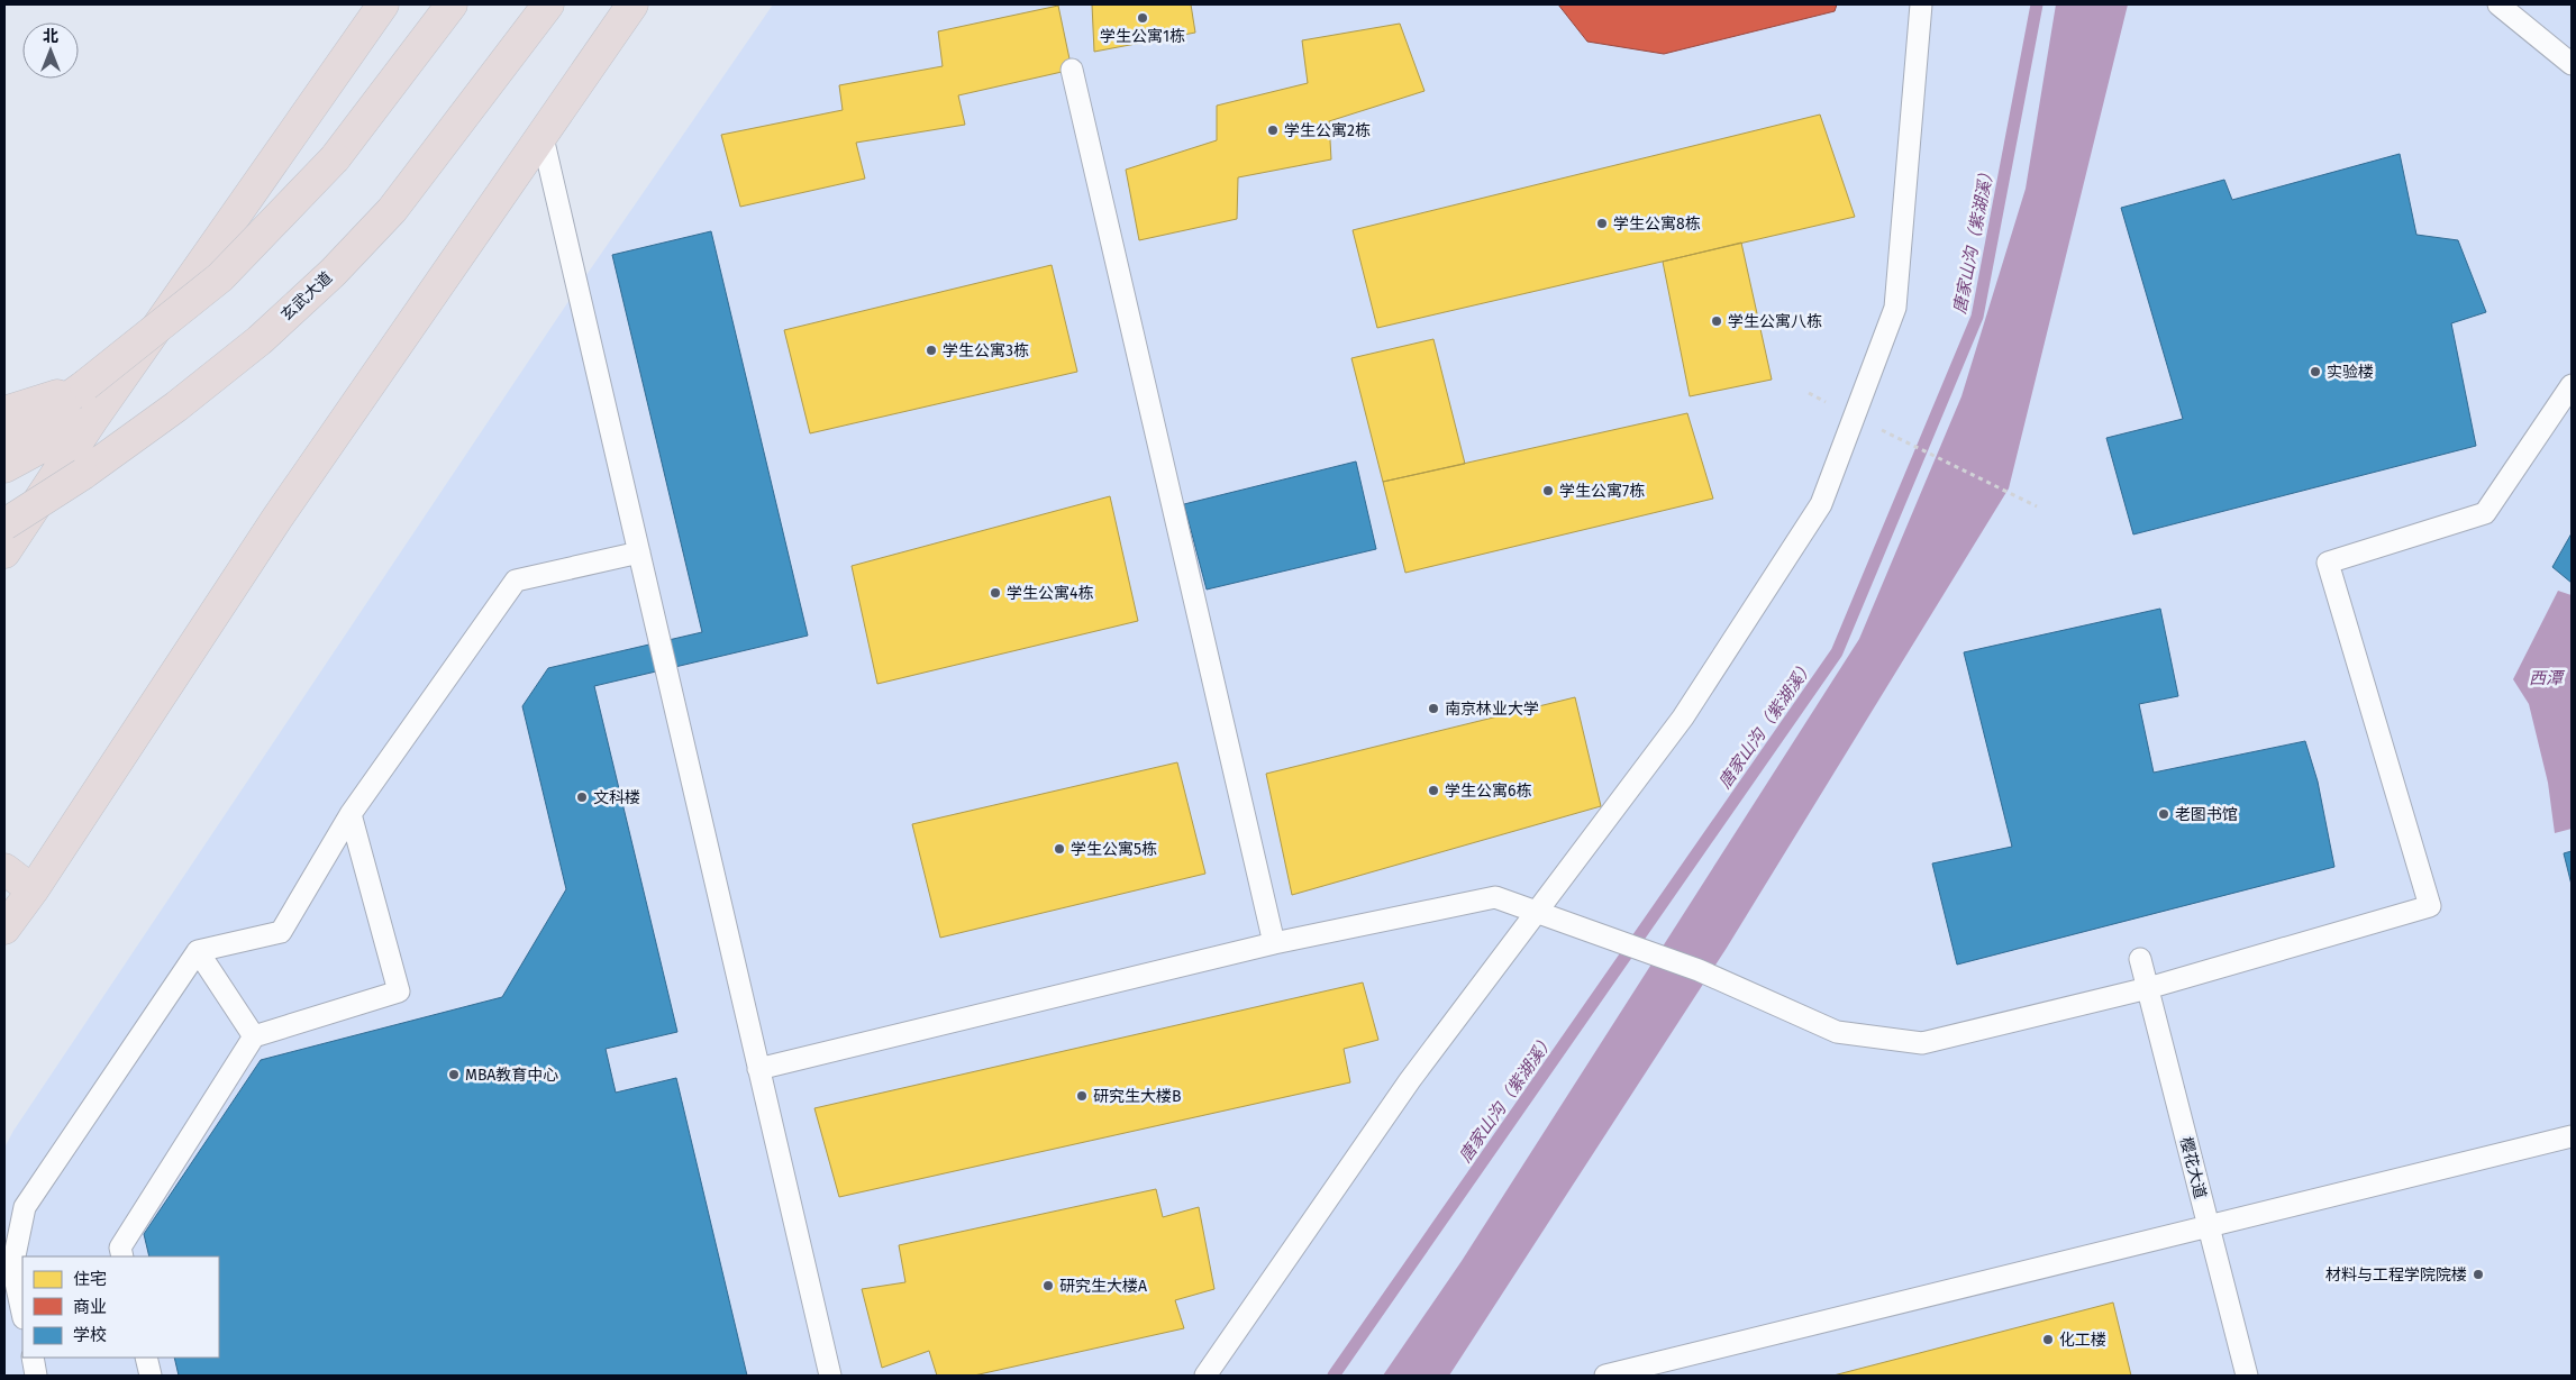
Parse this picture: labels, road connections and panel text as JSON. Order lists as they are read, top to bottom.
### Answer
{
  "streets": {
    "highway": ["玄武大道"],
    "lane": ["樱花大道"]
  },
  "water": ["唐家山沟（紫湖溪）", "西潭"],
  "places": [
    "学生公寓1栋",
    "学生公寓2栋",
    "学生公寓8栋",
    "学生公寓八栋",
    "学生公寓3栋",
    "实验楼",
    "学生公寓7栋",
    "学生公寓4栋",
    "南京林业大学",
    "学生公寓6栋",
    "文科楼",
    "老图书馆",
    "学生公寓5栋",
    "MBA教育中心",
    "研究生大楼B",
    "材料与工程学院院楼",
    "研究生大楼A",
    "化工楼"
  ],
  "legend": ["住宅", "商业", "学校"],
  "north": "top"
}
